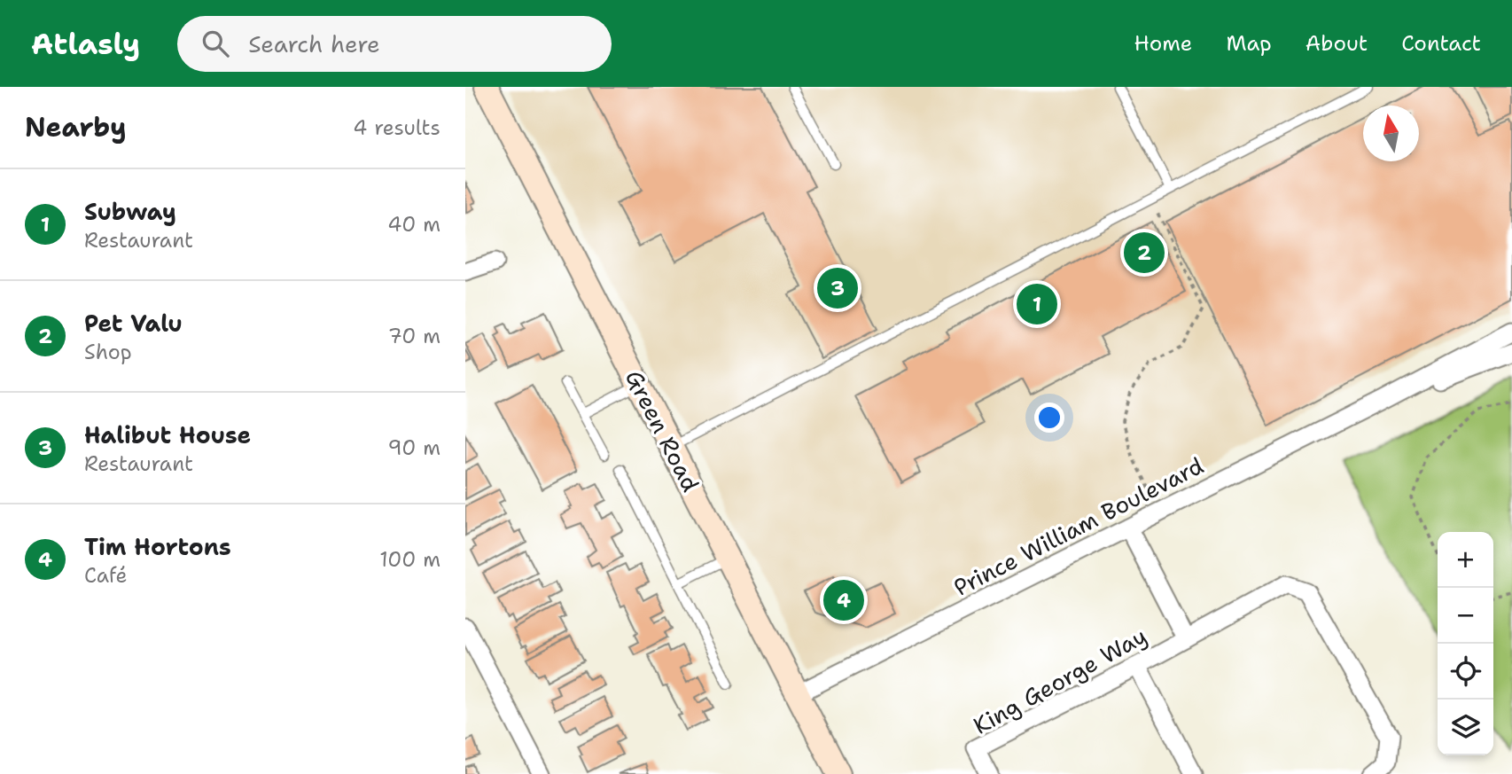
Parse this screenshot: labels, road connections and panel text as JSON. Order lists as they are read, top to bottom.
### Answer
{
  "streets": {
    "street": ["Green Road", "Prince William Boulevard", "King George Way"]
  },
  "crossings": [
    ["Green Road", "Prince William Boulevard"],
    ["Prince William Boulevard", "King George Way"]
  ],
  "north": "top",
  "page": {
    "header": "Atlasly",
    "search": "Search here",
    "nav": [
      "Home",
      "Map",
      "About",
      "Contact"
    ],
    "heading": ["Nearby", "4 results"],
    "list": [
      {
        "mark": "1",
        "name": "Subway",
        "note": "Restaurant",
        "value": "40 m"
      },
      {
        "mark": "2",
        "name": "Pet Valu",
        "note": "Shop",
        "value": "70 m"
      },
      {
        "mark": "3",
        "name": "Halibut House",
        "note": "Restaurant",
        "value": "90 m"
      },
      {
        "mark": "4",
        "name": "Tim Hortons",
        "note": "Café",
        "value": "100 m"
      }
    ],
    "pins": [
      "2",
      "3",
      "1",
      "4"
    ],
    "map_buttons": ["+", "−"]
  }
}
